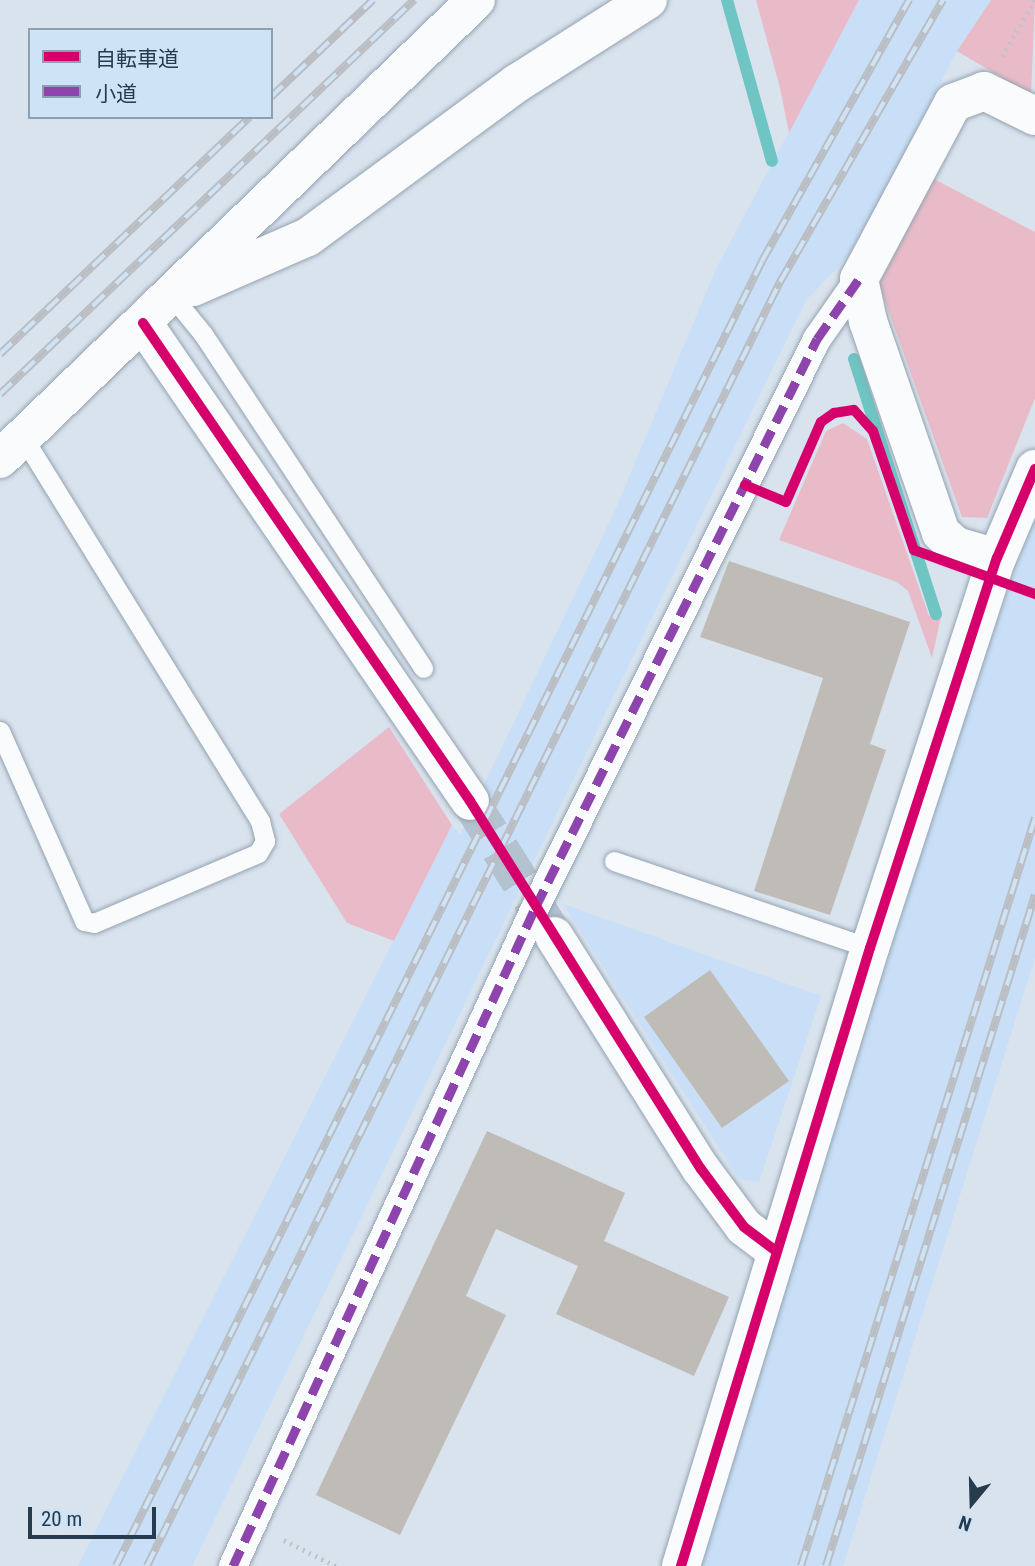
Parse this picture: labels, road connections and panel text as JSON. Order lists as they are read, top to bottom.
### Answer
{
  "legend": ["自転車道", "小道"],
  "scale_bar": "20 m",
  "north": "bottom"
}
